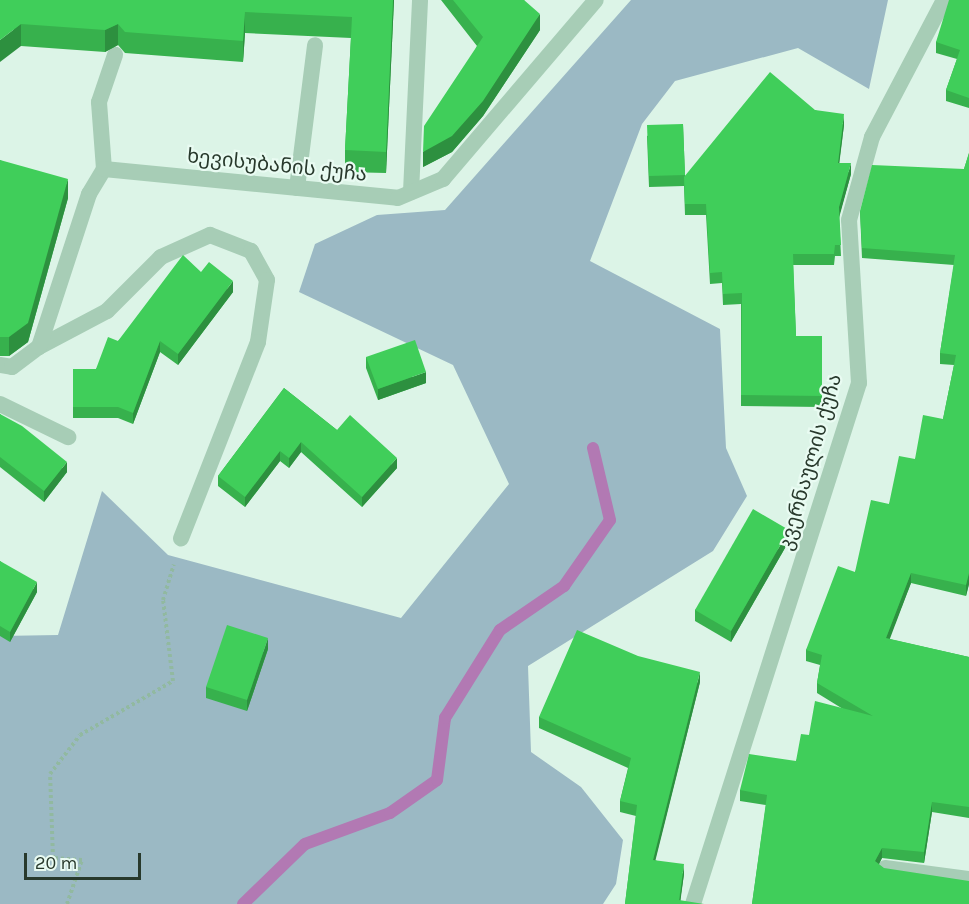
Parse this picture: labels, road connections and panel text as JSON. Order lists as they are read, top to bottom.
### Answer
{
  "streets": {
    "street": ["ხევისუბანის ქუჩა", "კვერნაულის ქუჩა"]
  },
  "scale_bar": "20 m"
}
